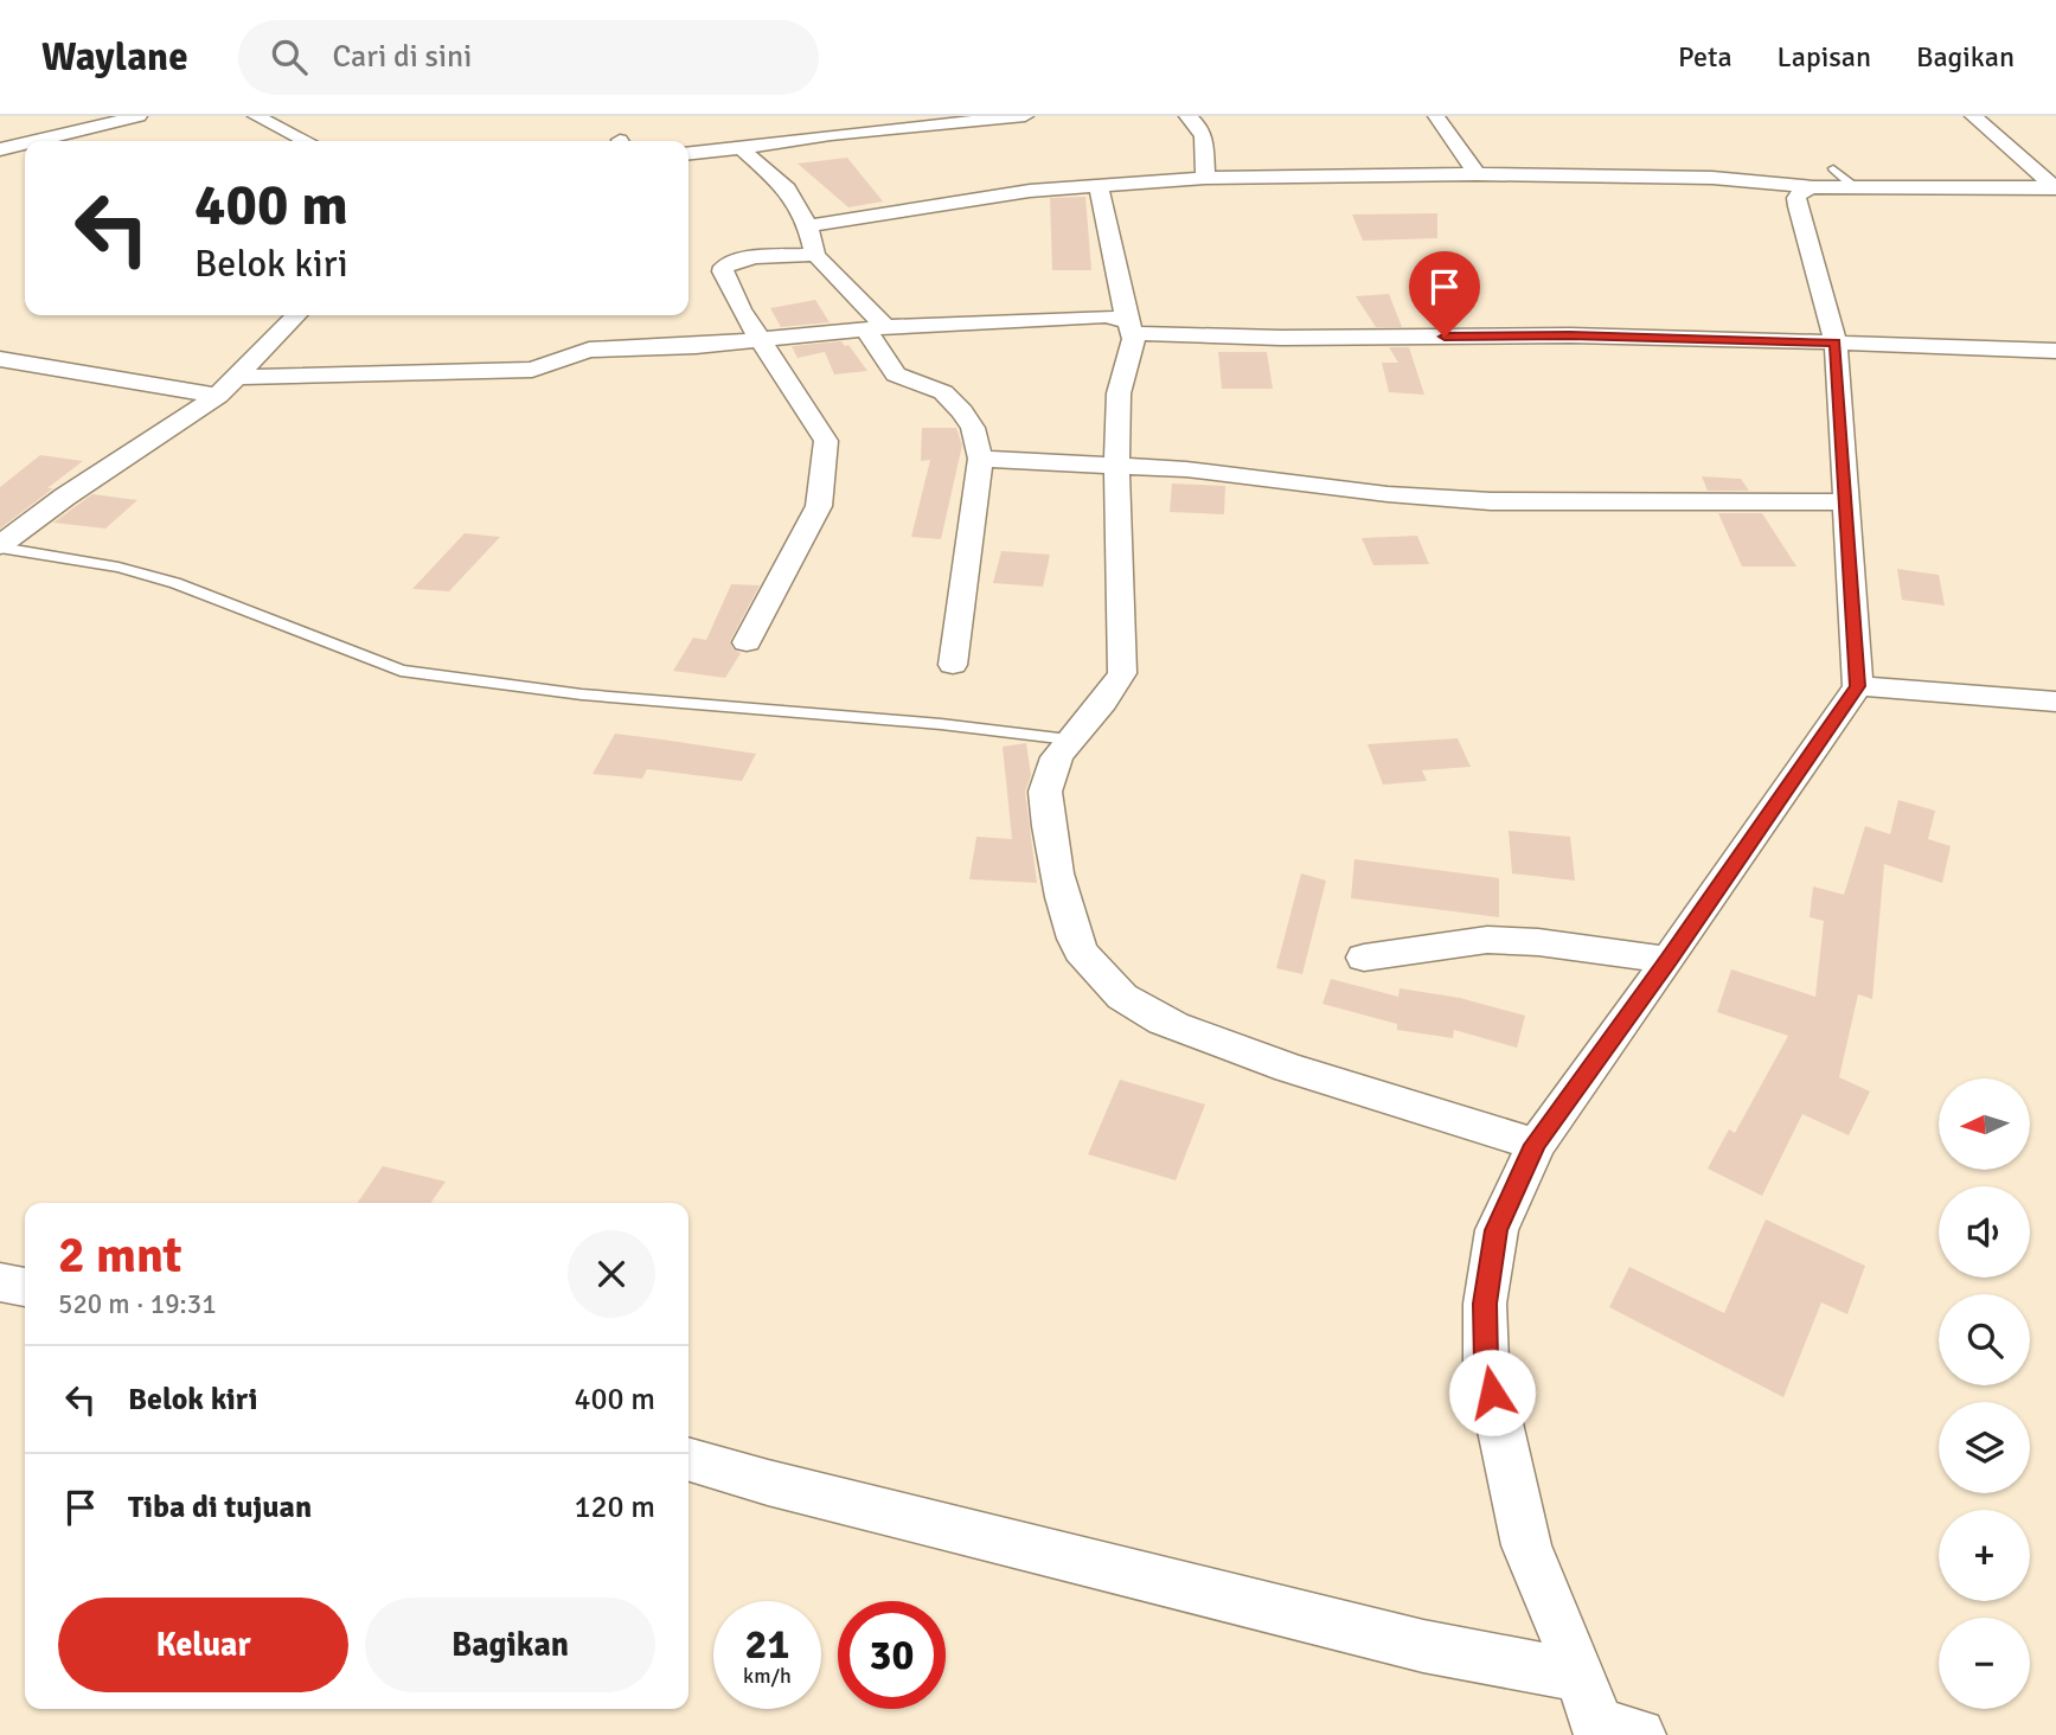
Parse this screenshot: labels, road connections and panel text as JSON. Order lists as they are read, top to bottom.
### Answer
{
  "north": "left",
  "page": {
    "header": "Waylane",
    "search": "Cari di sini",
    "nav": ["Peta", "Lapisan", "Bagikan"],
    "turn": ["400 m", "Belok kiri"],
    "map_buttons": ["+", "−"],
    "heading": ["2 mnt", "520 m · 19:31"],
    "list": [
      {
        "name": "Belok kiri",
        "value": "400 m"
      },
      {
        "name": "Tiba di tujuan",
        "value": "120 m"
      }
    ],
    "buttons": ["Keluar", "Bagikan"],
    "speed": "21 km/h",
    "limit": "30"
  }
}
